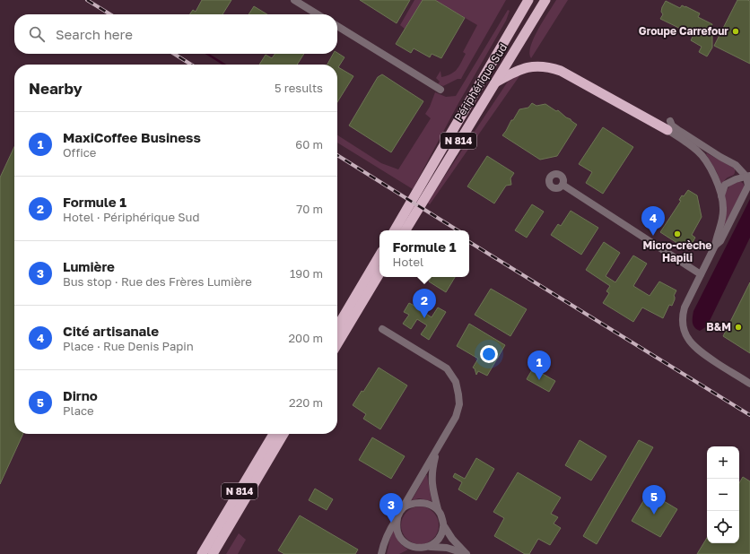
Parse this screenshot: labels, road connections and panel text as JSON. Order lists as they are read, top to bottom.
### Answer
{
  "streets": {
    "highway": ["Périphérique Sud", "N 814"]
  },
  "crossings": [
    ["Périphérique Sud", "N 814"]
  ],
  "places": ["Groupe Carrefour", "Micro-crèche Hapili", "B&M"],
  "page": {
    "search": "Search here",
    "heading": ["Nearby", "5 results"],
    "list": [
      {
        "mark": "1",
        "name": "MaxiCoffee Business",
        "note": "Office",
        "value": "60 m"
      },
      {
        "mark": "2",
        "name": "Formule 1",
        "note": "Hotel · Périphérique Sud",
        "value": "70 m"
      },
      {
        "mark": "3",
        "name": "Lumière",
        "note": "Bus stop · Rue des Frères Lumière",
        "value": "190 m"
      },
      {
        "mark": "4",
        "name": "Cité artisanale",
        "note": "Place · Rue Denis Papin",
        "value": "200 m"
      },
      {
        "mark": "5",
        "name": "Dirno",
        "note": "Place",
        "value": "220 m"
      }
    ],
    "pins": [
      "4",
      "2",
      "1",
      "5",
      "3"
    ],
    "popup": ["Formule 1", "Hotel"],
    "map_buttons": ["+", "−"]
  }
}
